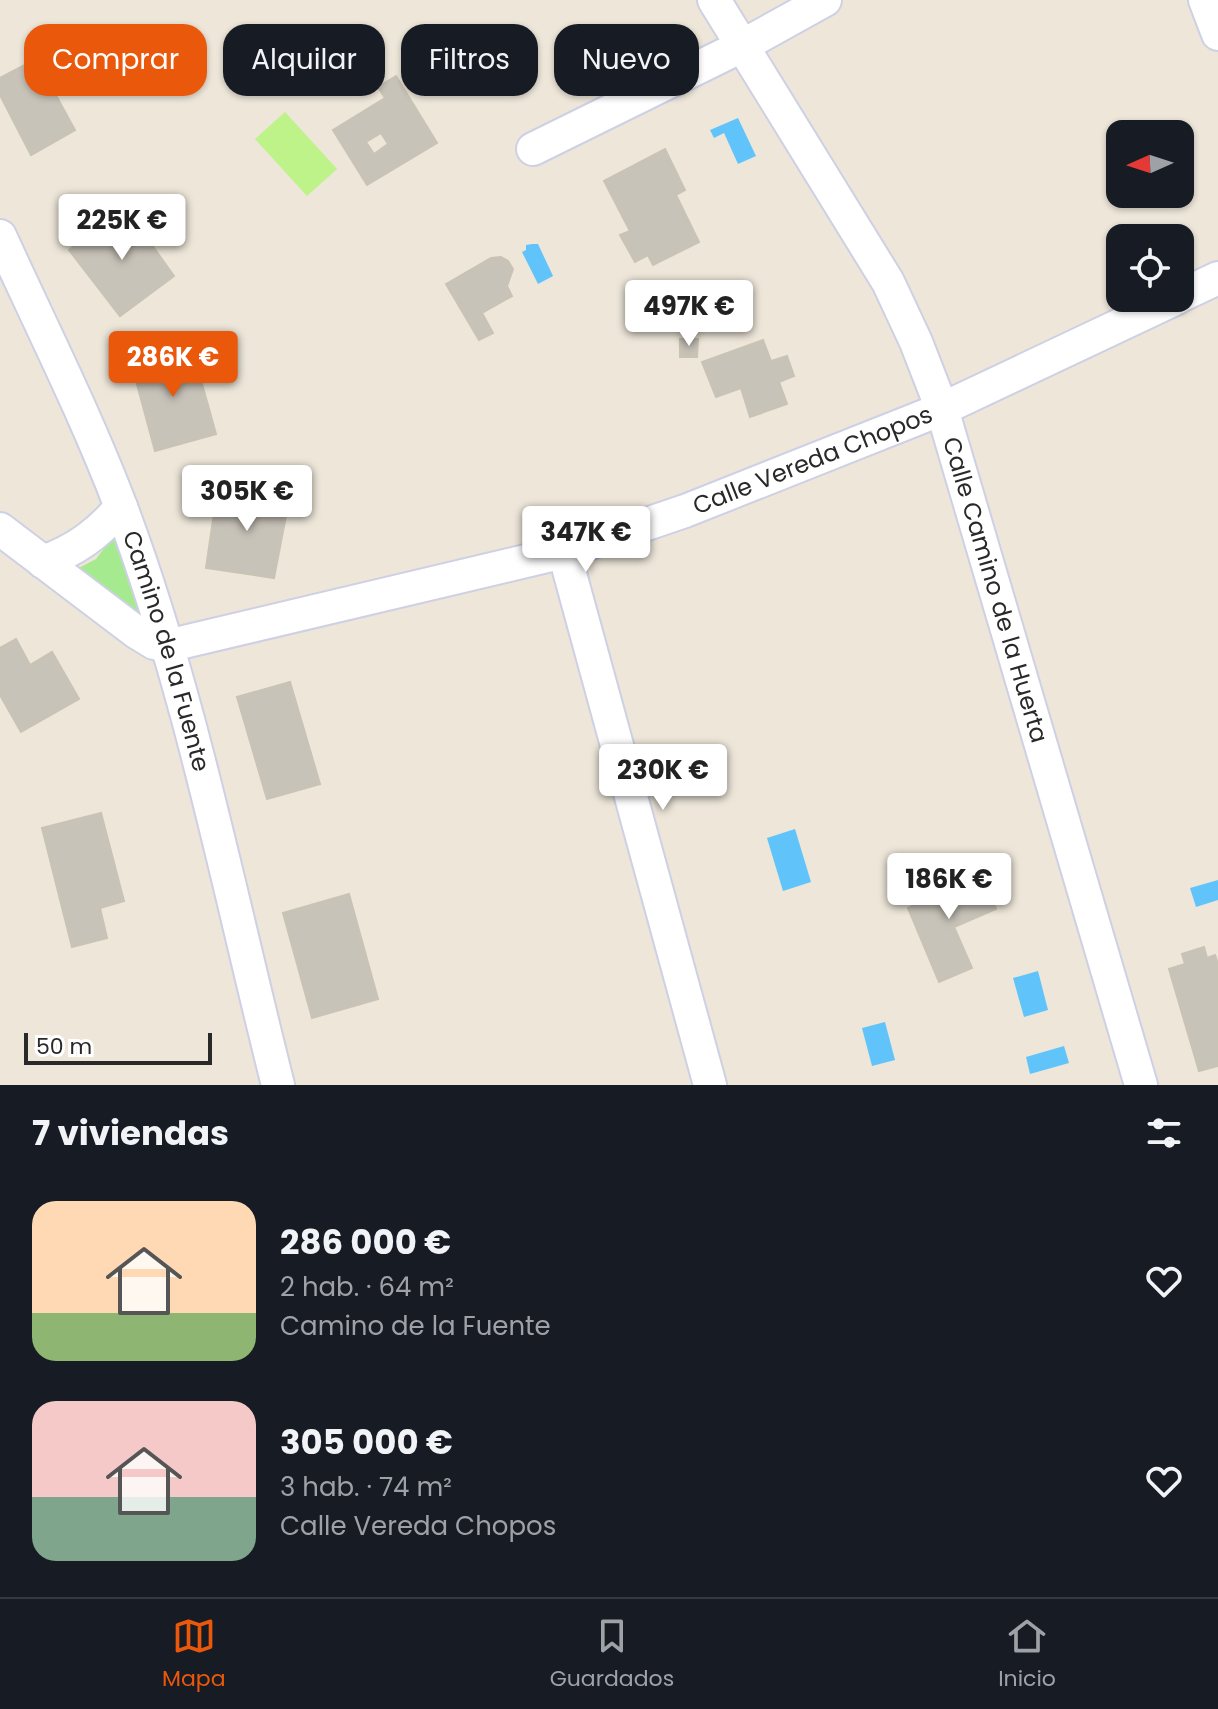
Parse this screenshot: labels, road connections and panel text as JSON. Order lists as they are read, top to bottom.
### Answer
{
  "streets": {
    "street": ["Calle Vereda Chopos", "Calle Camino de la Huerta", "Camino de la Fuente"]
  },
  "crossings": [
    ["Calle Vereda Chopos", "Calle Camino de la Huerta"],
    ["Calle Vereda Chopos", "Camino de la Fuente"]
  ],
  "scale_bar": "50 m",
  "north": "left",
  "page": {
    "chip": [
      "Comprar",
      "Alquilar",
      "Filtros",
      "Nuevo"
    ],
    "price": [
      "225K €",
      "497K €",
      "286K €",
      "305K €",
      "347K €",
      "230K €",
      "186K €"
    ],
    "scale": "50 m",
    "heading": "7 viviendas",
    "list": [
      {
        "name": "286 000 €",
        "note": "2 hab. · 64 m² · Camino de la Fuente"
      },
      {
        "name": "305 000 €",
        "note": "3 hab. · 74 m² · Calle Vereda Chopos"
      }
    ],
    "tabs": ["Mapa", "Guardados", "Inicio"]
  }
}
